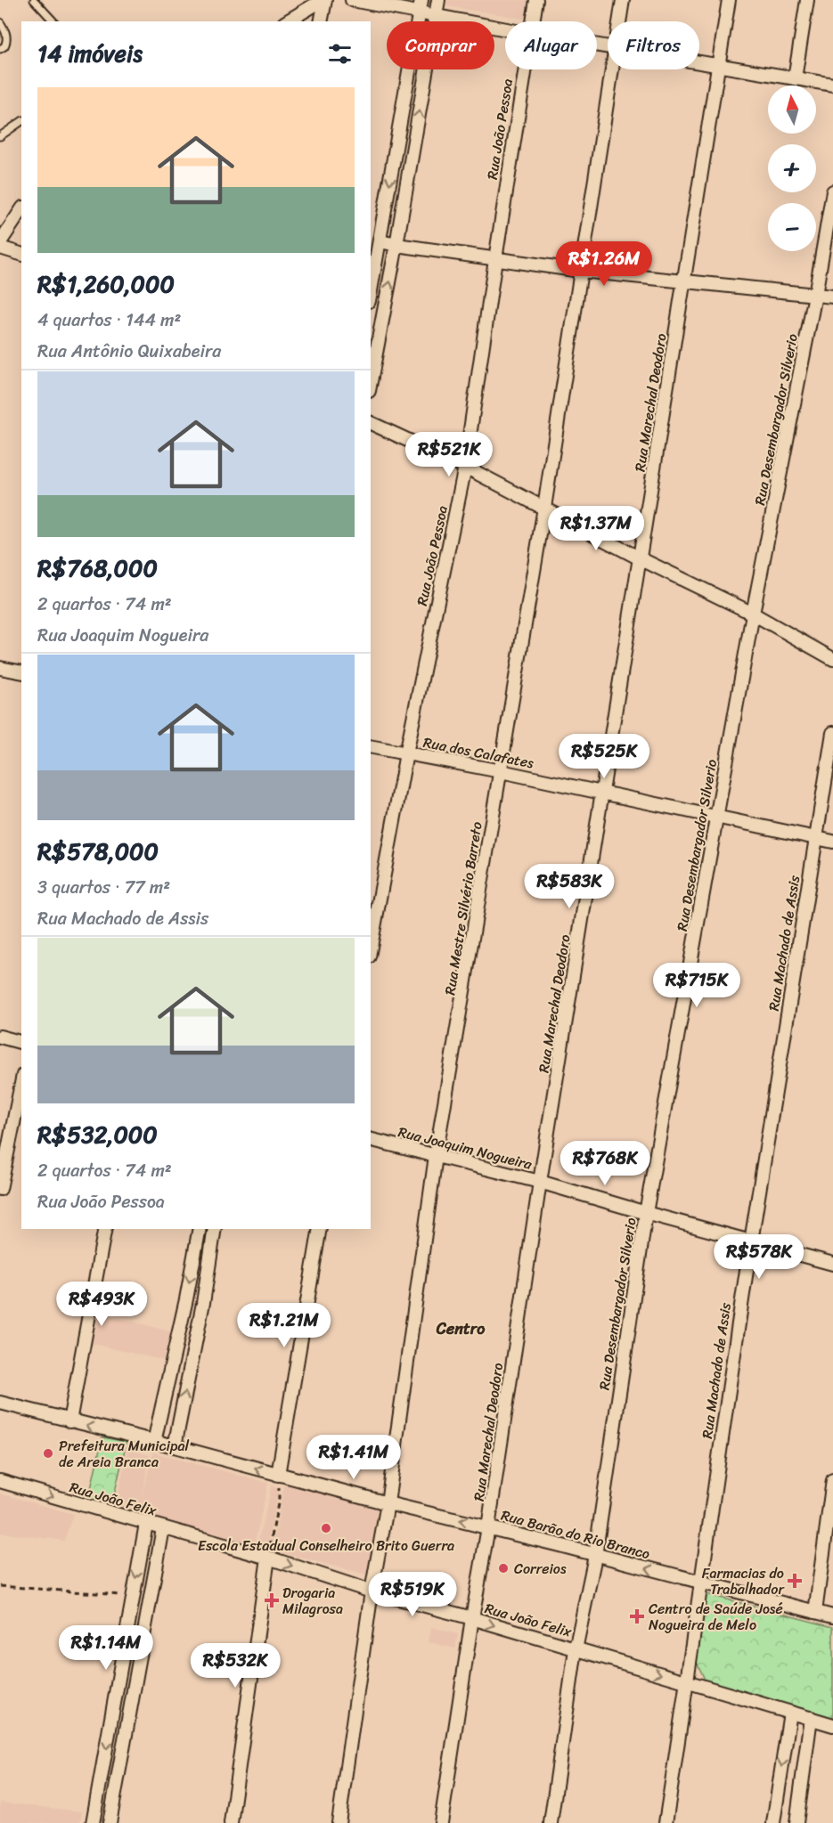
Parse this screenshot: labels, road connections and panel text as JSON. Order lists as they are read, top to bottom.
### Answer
{
  "streets": {
    "street": [
      "Rua João Pessoa",
      "Rua Marechal Deodoro",
      "Rua Desembargador Silverio",
      "Rua dos Calafates",
      "Rua Mestre Silvério Barreto",
      "Rua Machado de Assis",
      "Rua Joaquim Nogueira",
      "Rua João Felix",
      "Rua Barão do Rio Branco"
    ]
  },
  "crossings": [
    ["Rua João Pessoa", "Rua dos Calafates"],
    ["Rua Marechal Deodoro", "Rua dos Calafates"],
    ["Rua Marechal Deodoro", "Rua Joaquim Nogueira"],
    ["Rua Marechal Deodoro", "Rua João Felix"],
    ["Rua Marechal Deodoro", "Rua Barão do Rio Branco"],
    ["Rua Desembargador Silverio", "Rua dos Calafates"],
    ["Rua Desembargador Silverio", "Rua Joaquim Nogueira"],
    ["Rua Desembargador Silverio", "Rua João Felix"],
    ["Rua Desembargador Silverio", "Rua Barão do Rio Branco"],
    ["Rua dos Calafates", "Rua Mestre Silvério Barreto"],
    ["Rua dos Calafates", "Rua Machado de Assis"],
    ["Rua Mestre Silvério Barreto", "Rua Joaquim Nogueira"],
    ["Rua Mestre Silvério Barreto", "Rua João Felix"],
    ["Rua Mestre Silvério Barreto", "Rua Barão do Rio Branco"],
    ["Rua Machado de Assis", "Rua Joaquim Nogueira"],
    ["Rua Machado de Assis", "Rua João Felix"],
    ["Rua Machado de Assis", "Rua Barão do Rio Branco"]
  ],
  "one_way": ["Rua João Felix", "Rua Barão do Rio Branco"],
  "districts": ["Centro"],
  "places": {
    "other": ["Prefeitura Municipal de Areia Branca", "Escola Estadual Conselheiro Brito Guerra", "Correios"],
    "health": ["Farmacias do Trabalhador", "Drogaria Milagrosa", "Centro de Saúde José Nogueira de Melo"]
  },
  "north": "top",
  "page": {
    "chip": ["Comprar", "Alugar", "Filtros"],
    "heading": "14 imóveis",
    "map_buttons": ["+", "−"],
    "list": [
      {
        "name": "R$1,260,000",
        "note": "4 quartos · 144 m² · Rua Antônio Quixabeira"
      },
      {
        "name": "R$768,000",
        "note": "2 quartos · 74 m² · Rua Joaquim Nogueira"
      },
      {
        "name": "R$578,000",
        "note": "3 quartos · 77 m² · Rua Machado de Assis"
      },
      {
        "name": "R$532,000",
        "note": "2 quartos · 74 m² · Rua João Pessoa"
      }
    ],
    "price": [
      "R$1.26M",
      "R$521K",
      "R$1.37M",
      "R$525K",
      "R$583K",
      "R$715K",
      "R$768K",
      "R$578K",
      "R$493K",
      "R$1.21M",
      "R$1.41M",
      "R$519K",
      "R$1.14M",
      "R$532K"
    ]
  }
}
